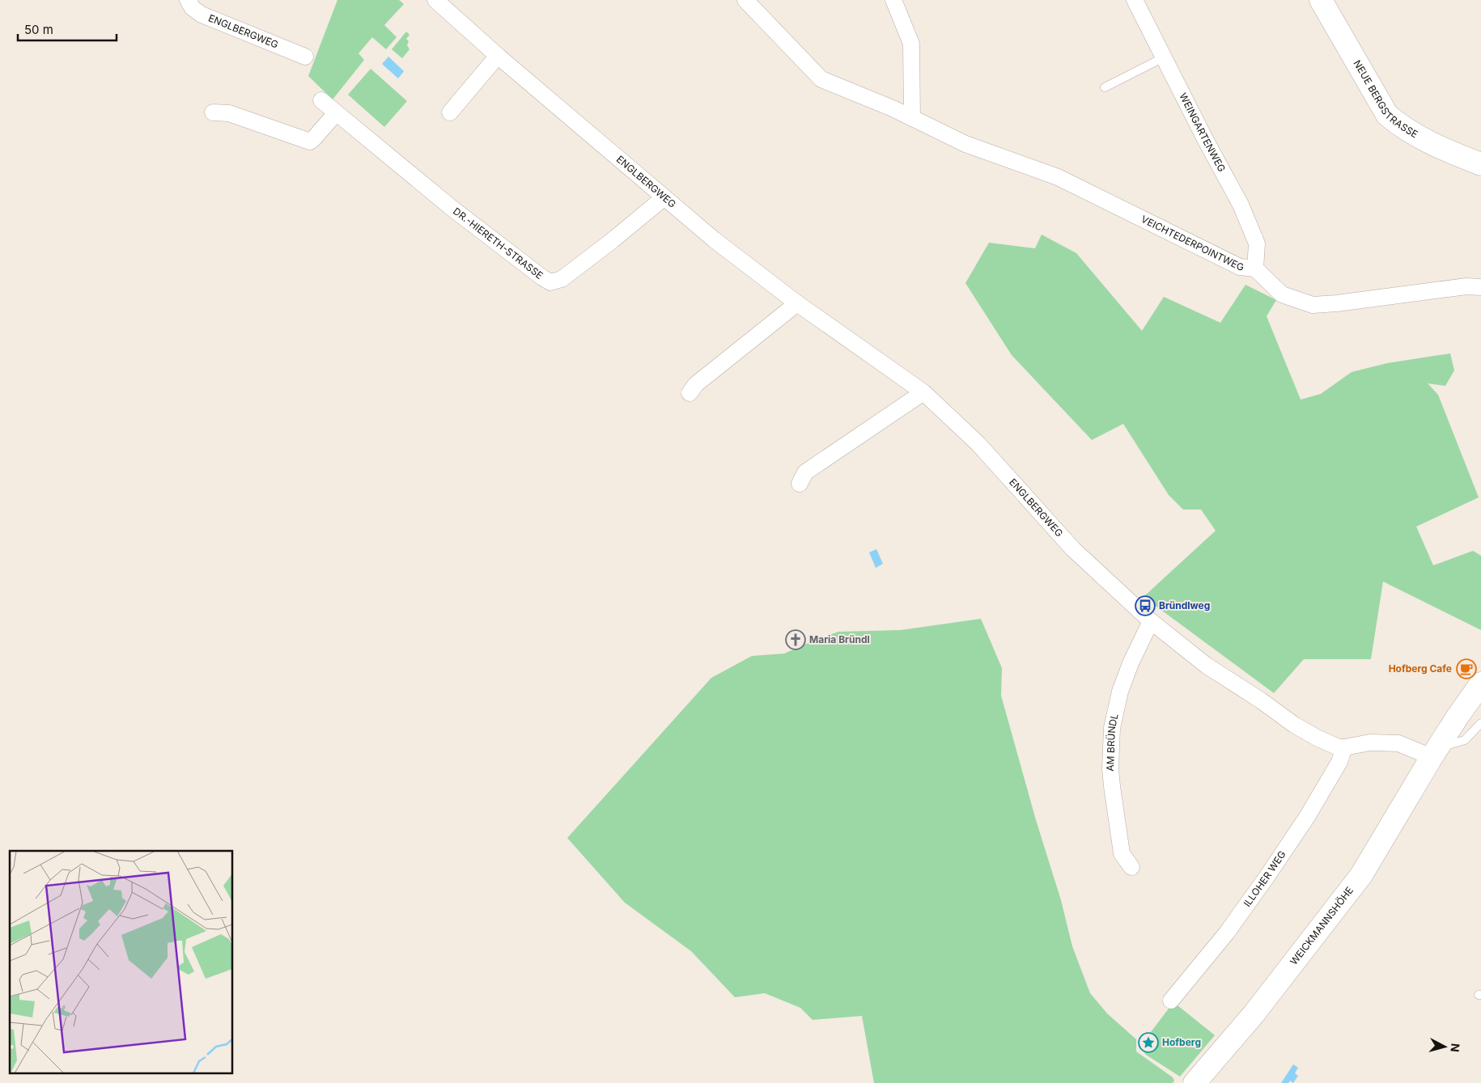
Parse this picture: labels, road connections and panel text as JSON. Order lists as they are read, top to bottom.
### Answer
{
  "streets": {
    "street": [
      "ENGLBERGWEG",
      "NEUE BERGSTRASSE",
      "WEINGARTENWEG",
      "VEICHTEDERPOINTWEG",
      "DR.-HIERETH-STRASSE",
      "AM BRÜNDL",
      "ILLOHER WEG",
      "WEICKMANNSHÖHE"
    ]
  },
  "crossings": [
    ["ENGLBERGWEG", "DR.-HIERETH-STRASSE"],
    ["ENGLBERGWEG", "AM BRÜNDL"],
    ["WEINGARTENWEG", "VEICHTEDERPOINTWEG"]
  ],
  "places": {
    "bus stop": ["Bründlweg"],
    "church": ["Maria Bründl"],
    "cafe": ["Hofberg Cafe"],
    "place": ["Hofberg"]
  },
  "scale_bar": "50 m",
  "north": "right"
}
